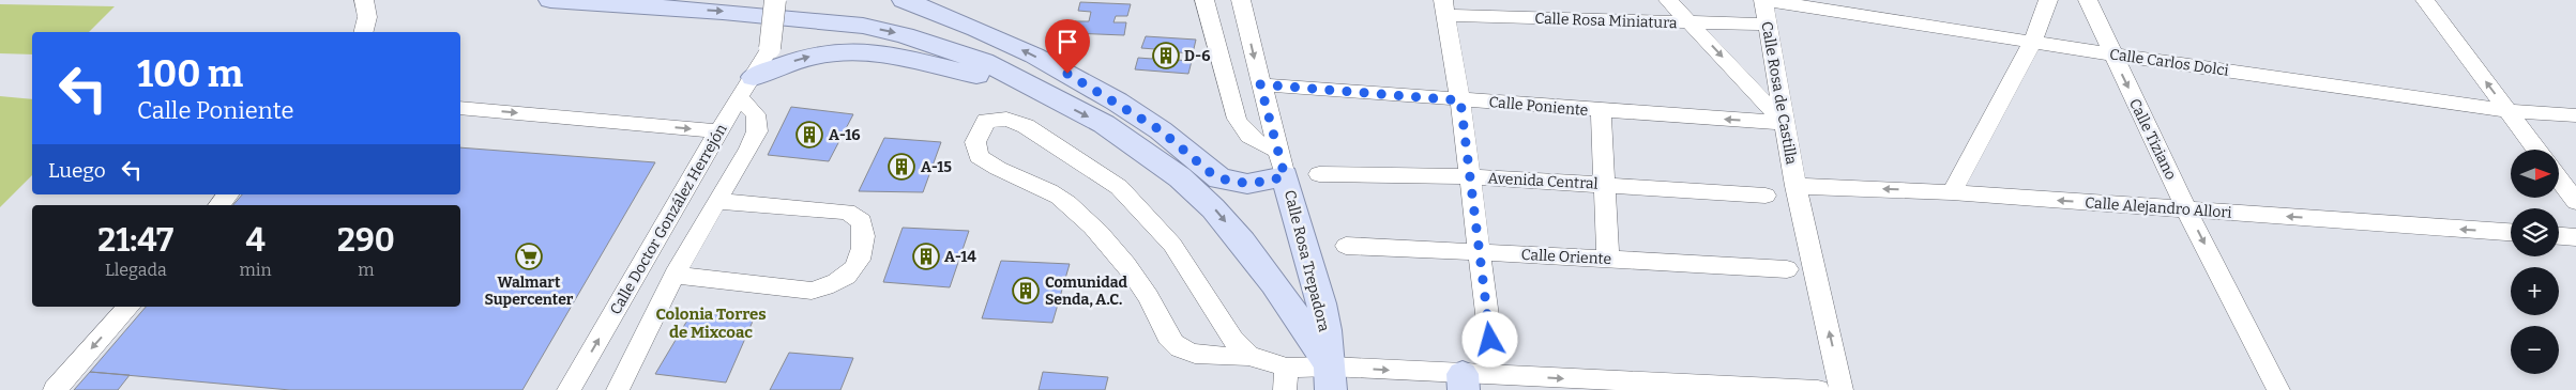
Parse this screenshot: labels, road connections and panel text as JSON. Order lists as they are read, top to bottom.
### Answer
{
  "streets": {
    "main road": ["Calle Rosa Trepadora"],
    "street": [
      "Calle Rosa Miniatura",
      "Calle Carlos Dolci",
      "Calle Rosa de Castilla",
      "Calle Poniente",
      "Calle Tiziano",
      "Avenida Central",
      "Calle Alejandro Allori",
      "Calle Doctor González Herrejón",
      "Calle Oriente"
    ]
  },
  "crossings": [
    ["Calle Rosa Miniatura", "Calle Rosa de Castilla"],
    ["Calle Carlos Dolci", "Calle Rosa de Castilla"],
    ["Calle Carlos Dolci", "Calle Tiziano"],
    ["Calle Rosa de Castilla", "Calle Poniente"],
    ["Calle Rosa de Castilla", "Calle Alejandro Allori"],
    ["Calle Poniente", "Calle Rosa Trepadora"],
    ["Calle Tiziano", "Calle Alejandro Allori"]
  ],
  "one_way": ["Calle Rosa de Castilla", "Calle Tiziano", "Calle Alejandro Allori"],
  "districts": ["Colonia Torres de Mixcoac"],
  "places": {
    "building": [
      "D-6",
      "A-16",
      "A-15",
      "A-14",
      "Comunidad Senda, A.C."
    ],
    "supermarket": ["Walmart Supercenter"]
  },
  "north": "right",
  "page": {
    "turn": ["100 m", "Calle Poniente"],
    "then": "Luego",
    "map_buttons": ["+", "−"],
    "eta": [
      "21:47",
      "Llegada",
      "4",
      "min",
      "290",
      "m"
    ]
  }
}
